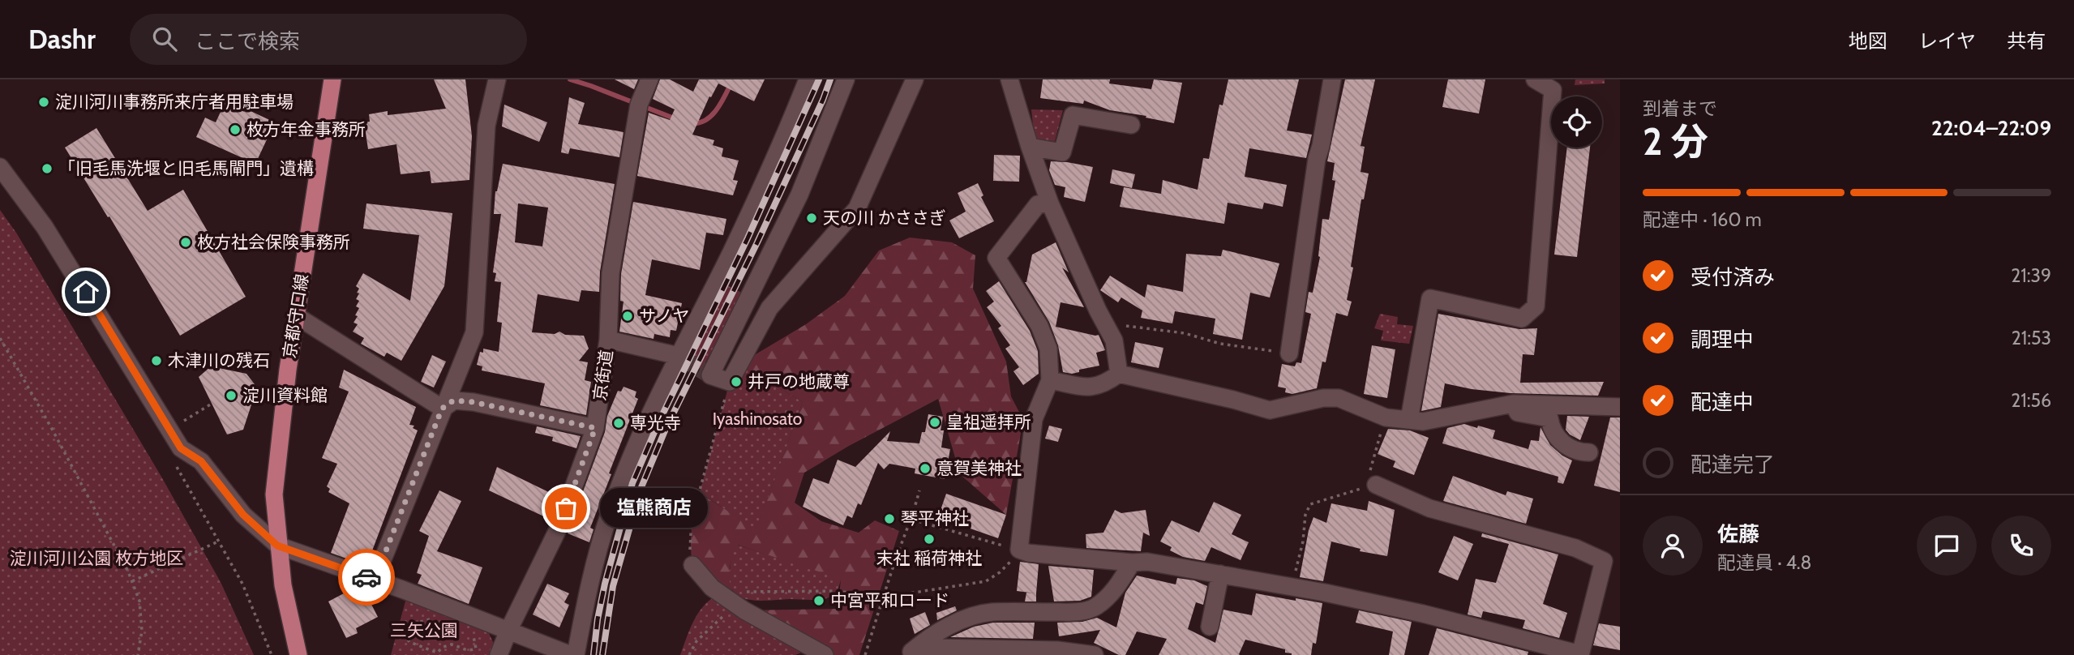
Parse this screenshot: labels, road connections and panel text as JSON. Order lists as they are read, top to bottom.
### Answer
{
  "streets": {
    "main road": ["京都守口線"],
    "street": ["京街道"]
  },
  "parks": ["Iyashinosato", "淀川河川公園 枚方地区", "三矢公園"],
  "places": [
    "淀川河川事務所来庁者用駐車場",
    "枚方年金事務所",
    "「旧毛馬洗堰と旧毛馬閘門」遺構",
    "天の川 かささぎ",
    "枚方社会保険事務所",
    "サノヤ",
    "木津川の残石",
    "井戸の地蔵尊",
    "淀川資料館",
    "皇祖遥拝所",
    "専光寺",
    "意賀美神社",
    "塩熊商店",
    "琴平神社",
    "末社 稲荷神社",
    "中宮平和ロード"
  ],
  "page": {
    "header": "Dashr",
    "search": "ここで検索",
    "nav": ["地図", "レイヤ", "共有"],
    "heading": ["2 分", "到着まで", "22:04–22:09"],
    "panel": ["佐藤", "配達員 · 4.8"],
    "bar": "配達中 · 160 m",
    "list": [
      ["受付済み", "21:39"],
      ["調理中", "21:53"],
      ["配達中", "21:56"],
      "配達完了"
    ],
    "bubble": "塩熊商店"
  }
}
